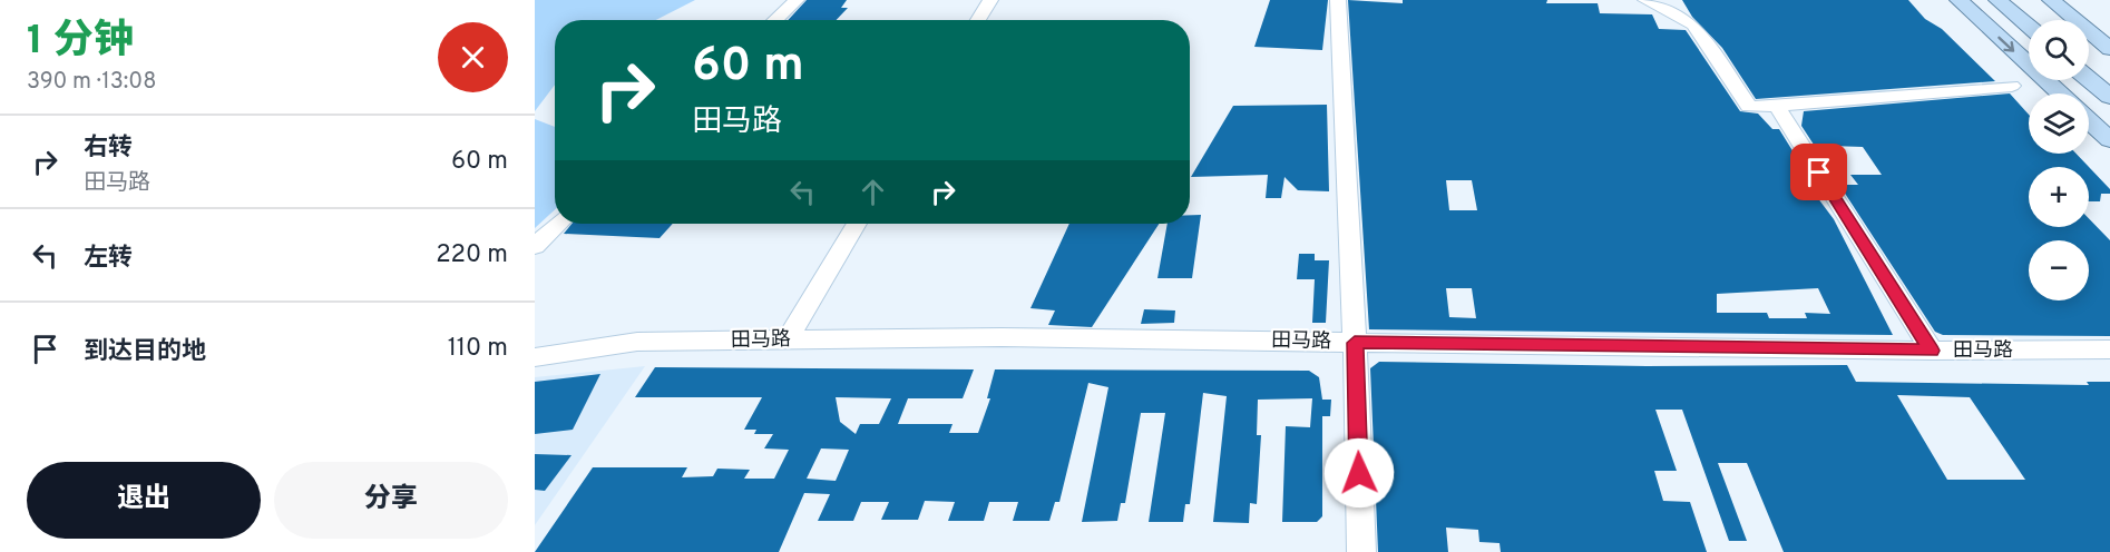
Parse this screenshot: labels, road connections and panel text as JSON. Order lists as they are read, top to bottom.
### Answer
{
  "streets": {
    "street": ["田马路"]
  },
  "page": {
    "heading": ["1 分钟", "390 m · 13:08"],
    "map_buttons": ["+", "−"],
    "turn": ["60 m", "田马路"],
    "list": [
      {
        "name": "右转",
        "note": "田马路",
        "value": "60 m"
      },
      {
        "name": "左转",
        "value": "220 m"
      },
      {
        "name": "到达目的地",
        "value": "110 m"
      }
    ],
    "buttons": ["退出", "分享"]
  }
}
